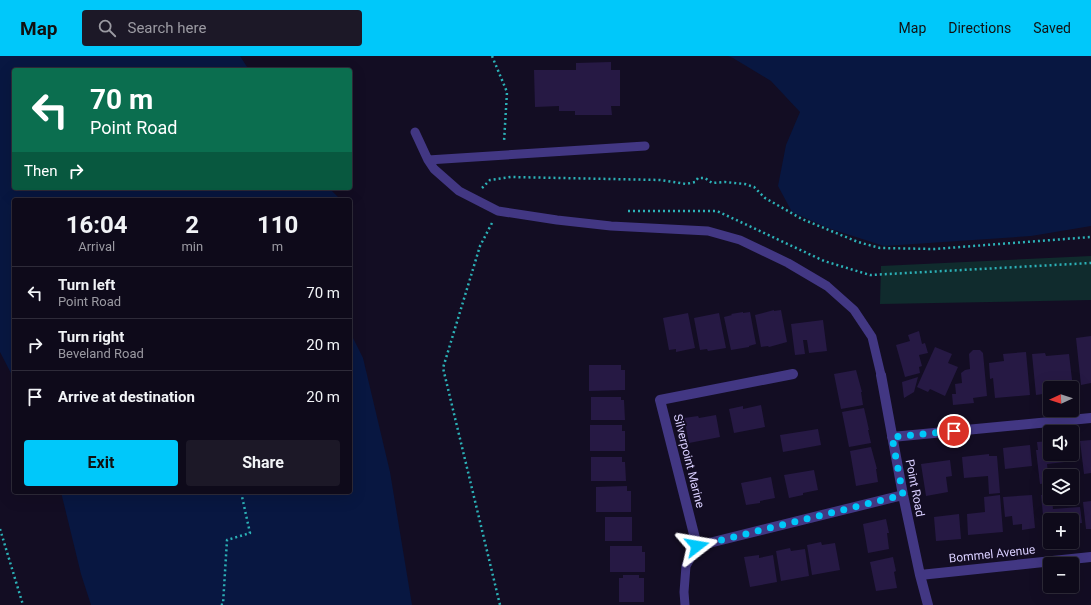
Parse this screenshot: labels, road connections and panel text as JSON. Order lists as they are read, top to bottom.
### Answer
{
  "streets": {
    "street": ["Silverpoint Marine", "Point Road", "Bommel Avenue"]
  },
  "crossings": [
    ["Point Road", "Bommel Avenue"]
  ],
  "north": "left",
  "page": {
    "header": "Map",
    "search": "Search here",
    "nav": ["Map", "Directions", "Saved"],
    "turn": ["70 m", "Point Road"],
    "then": "Then",
    "eta": [
      "16:04",
      "Arrival",
      "2",
      "min",
      "110",
      "m"
    ],
    "list": [
      {
        "name": "Turn left",
        "note": "Point Road",
        "value": "70 m"
      },
      {
        "name": "Turn right",
        "note": "Beveland Road",
        "value": "20 m"
      },
      {
        "name": "Arrive at destination",
        "value": "20 m"
      }
    ],
    "map_buttons": ["+", "−"],
    "buttons": ["Exit", "Share"]
  }
}
